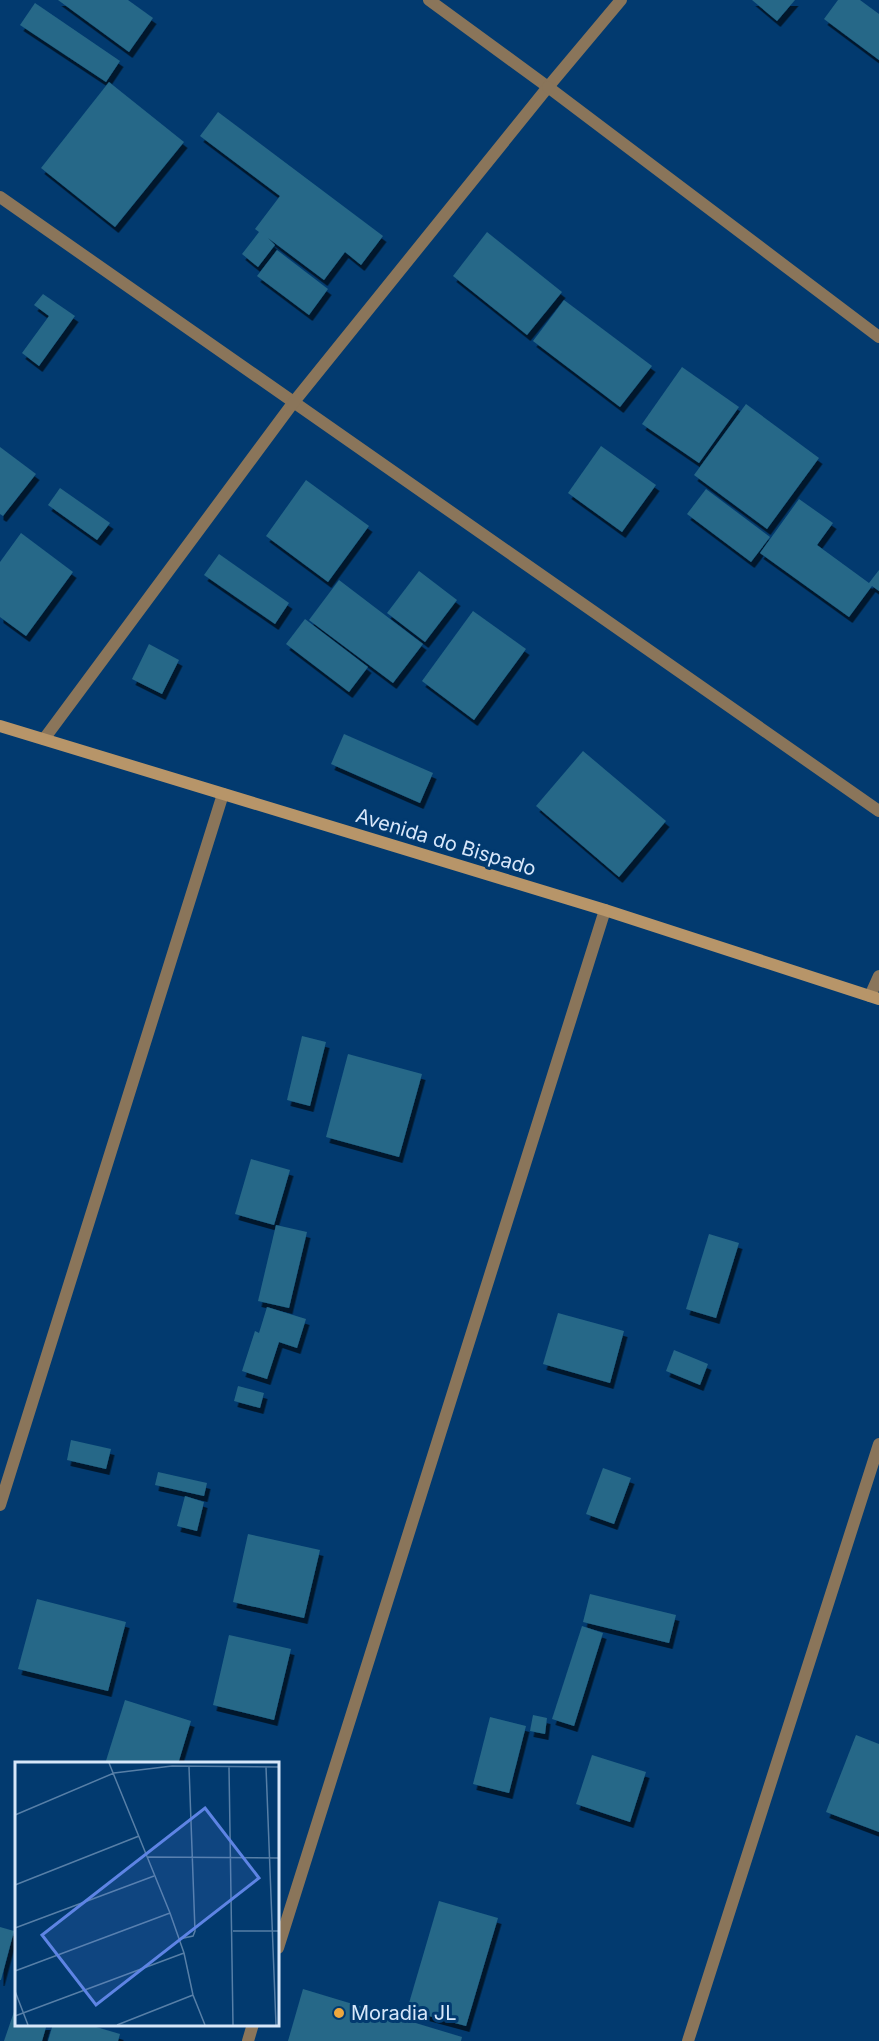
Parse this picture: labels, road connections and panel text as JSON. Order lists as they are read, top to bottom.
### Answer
{
  "streets": {
    "main road": ["Avenida do Bispado"]
  },
  "places": ["Moradia JL"]
}
